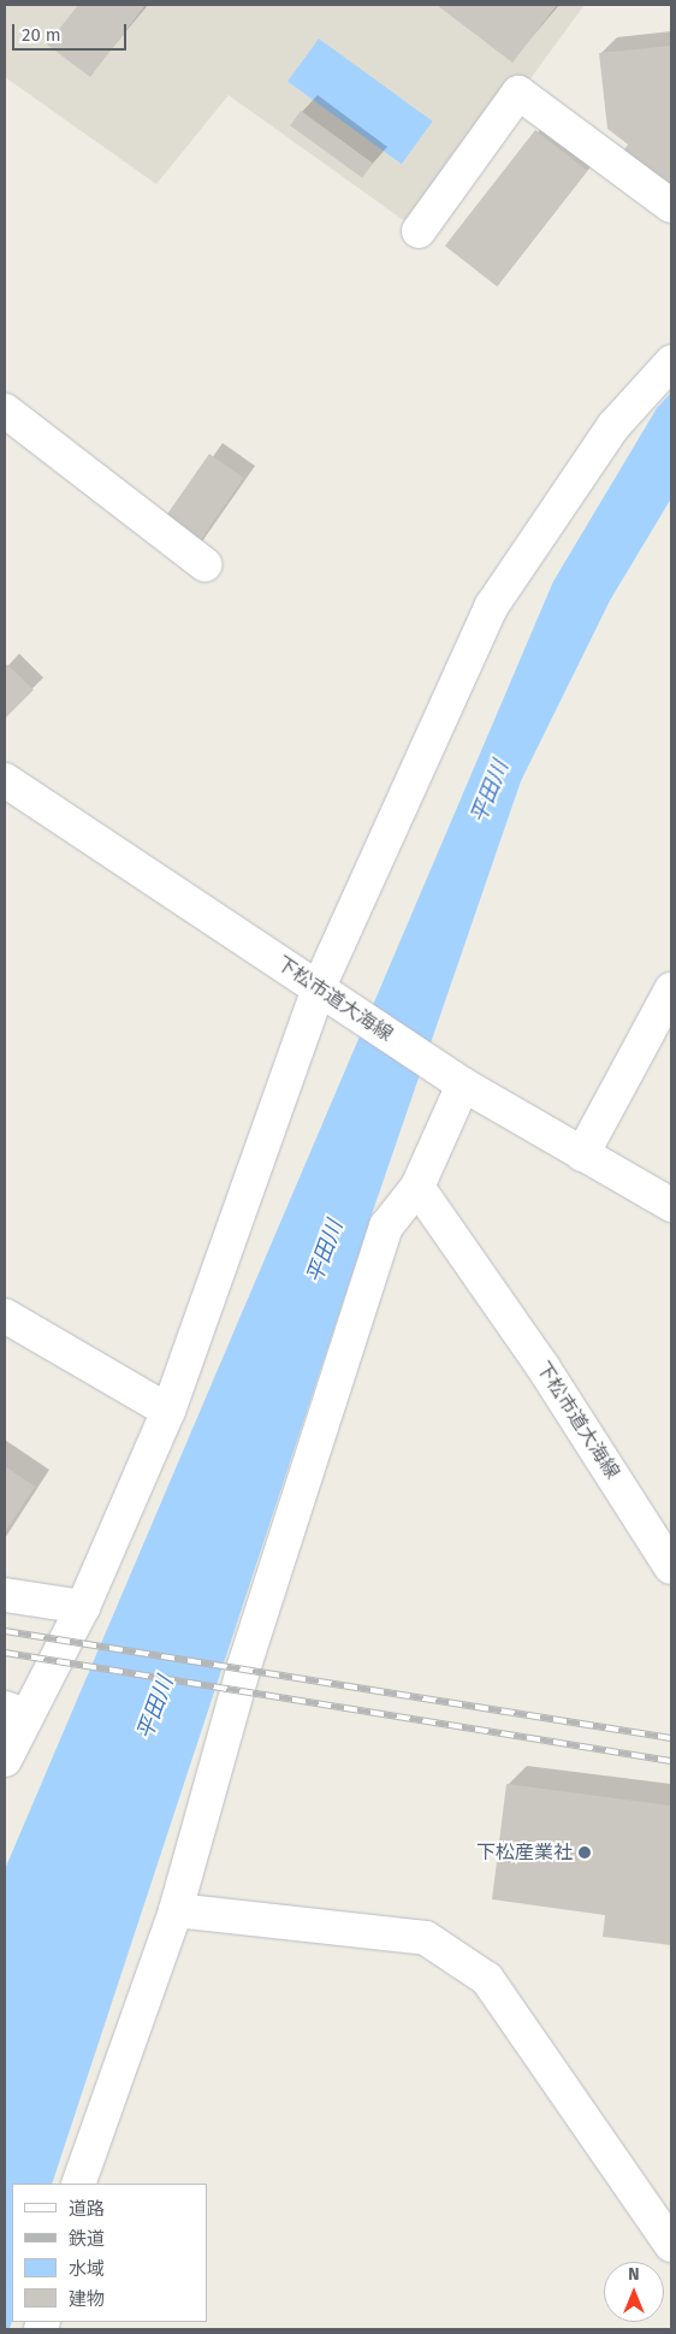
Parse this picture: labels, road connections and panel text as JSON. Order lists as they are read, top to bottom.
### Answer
{
  "streets": {
    "street": ["下松市道大海線"]
  },
  "water": ["平田川"],
  "places": ["下松産業社"],
  "legend": [
    "道路",
    "鉄道",
    "水域",
    "建物"
  ],
  "scale_bar": "20 m",
  "north": "top"
}
